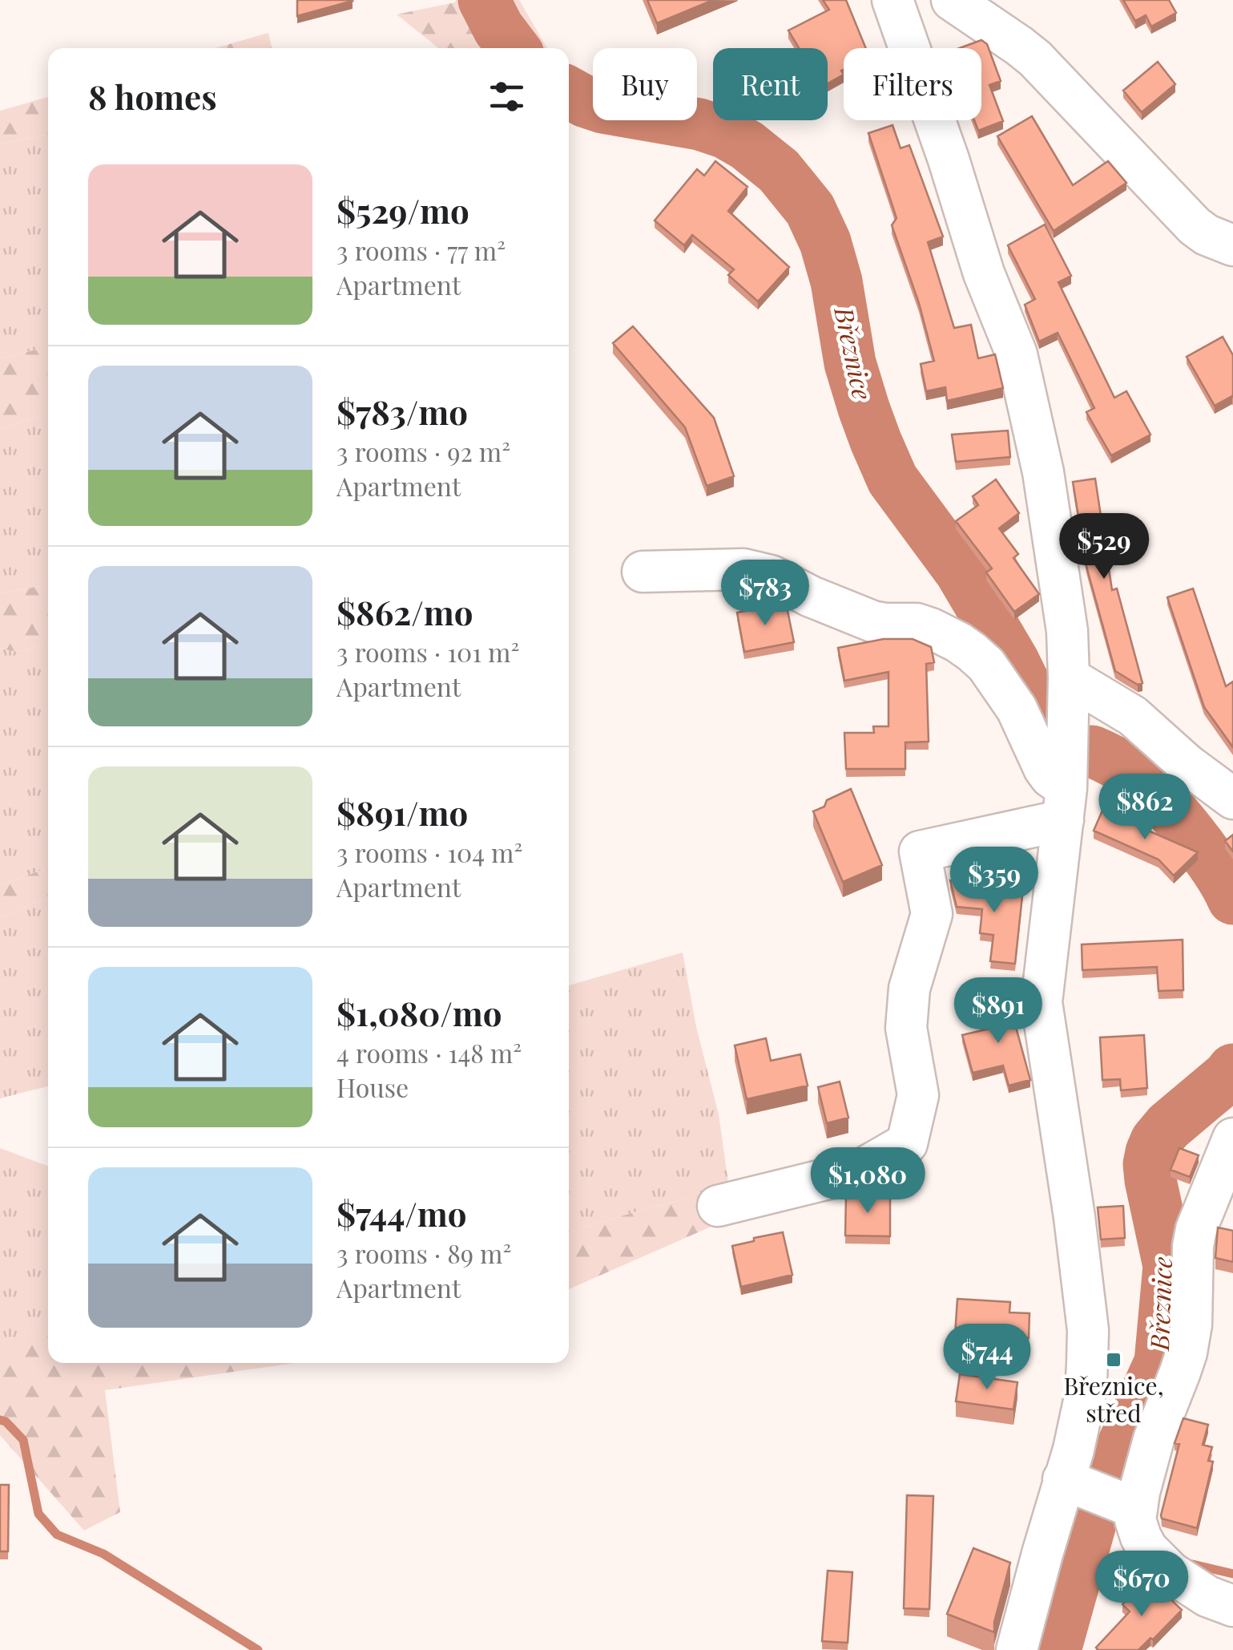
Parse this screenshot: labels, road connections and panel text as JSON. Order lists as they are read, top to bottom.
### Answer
{
  "water": ["Březnice"],
  "places": {
    "transit": ["Březnice, střed"]
  },
  "page": {
    "chip": ["Buy", "Rent", "Filters"],
    "heading": "8 homes",
    "list": [
      {
        "name": "$529/mo",
        "note": "3 rooms · 77 m² · Apartment"
      },
      {
        "name": "$783/mo",
        "note": "3 rooms · 92 m² · Apartment"
      },
      {
        "name": "$862/mo",
        "note": "3 rooms · 101 m² · Apartment"
      },
      {
        "name": "$891/mo",
        "note": "3 rooms · 104 m² · Apartment"
      },
      {
        "name": "$1,080/mo",
        "note": "4 rooms · 148 m² · House"
      },
      {
        "name": "$744/mo",
        "note": "3 rooms · 89 m² · Apartment"
      }
    ],
    "price": [
      "$529",
      "$783",
      "$862",
      "$359",
      "$891",
      "$1,080",
      "$744",
      "$670"
    ]
  }
}
